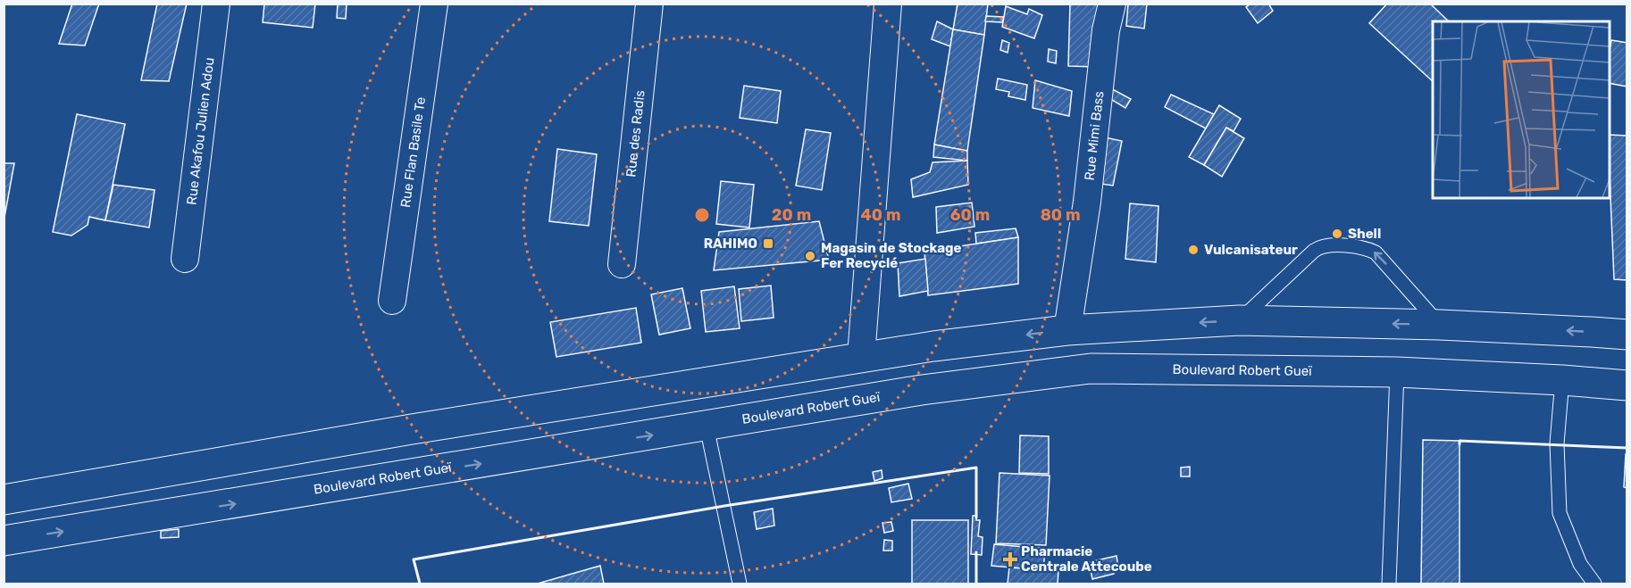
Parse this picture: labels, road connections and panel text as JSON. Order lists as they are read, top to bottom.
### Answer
{
  "streets": {
    "main road": ["Boulevard Robert Gueï"],
    "street": [
      "Rue Akafou Julien Adou",
      "Rue des Radis",
      "Rue Mimi Bass",
      "Rue Flan Basile Te"
    ]
  },
  "places": {
    "other": ["Shell", "Vulcanisateur", "Magasin de Stockage Fer Recyclé"],
    "transit": ["RAHIMO"],
    "health": ["Pharmacie Centrale Attecoube"]
  },
  "rings": [
    "20 m",
    "40 m",
    "60 m",
    "80 m"
  ]
}
